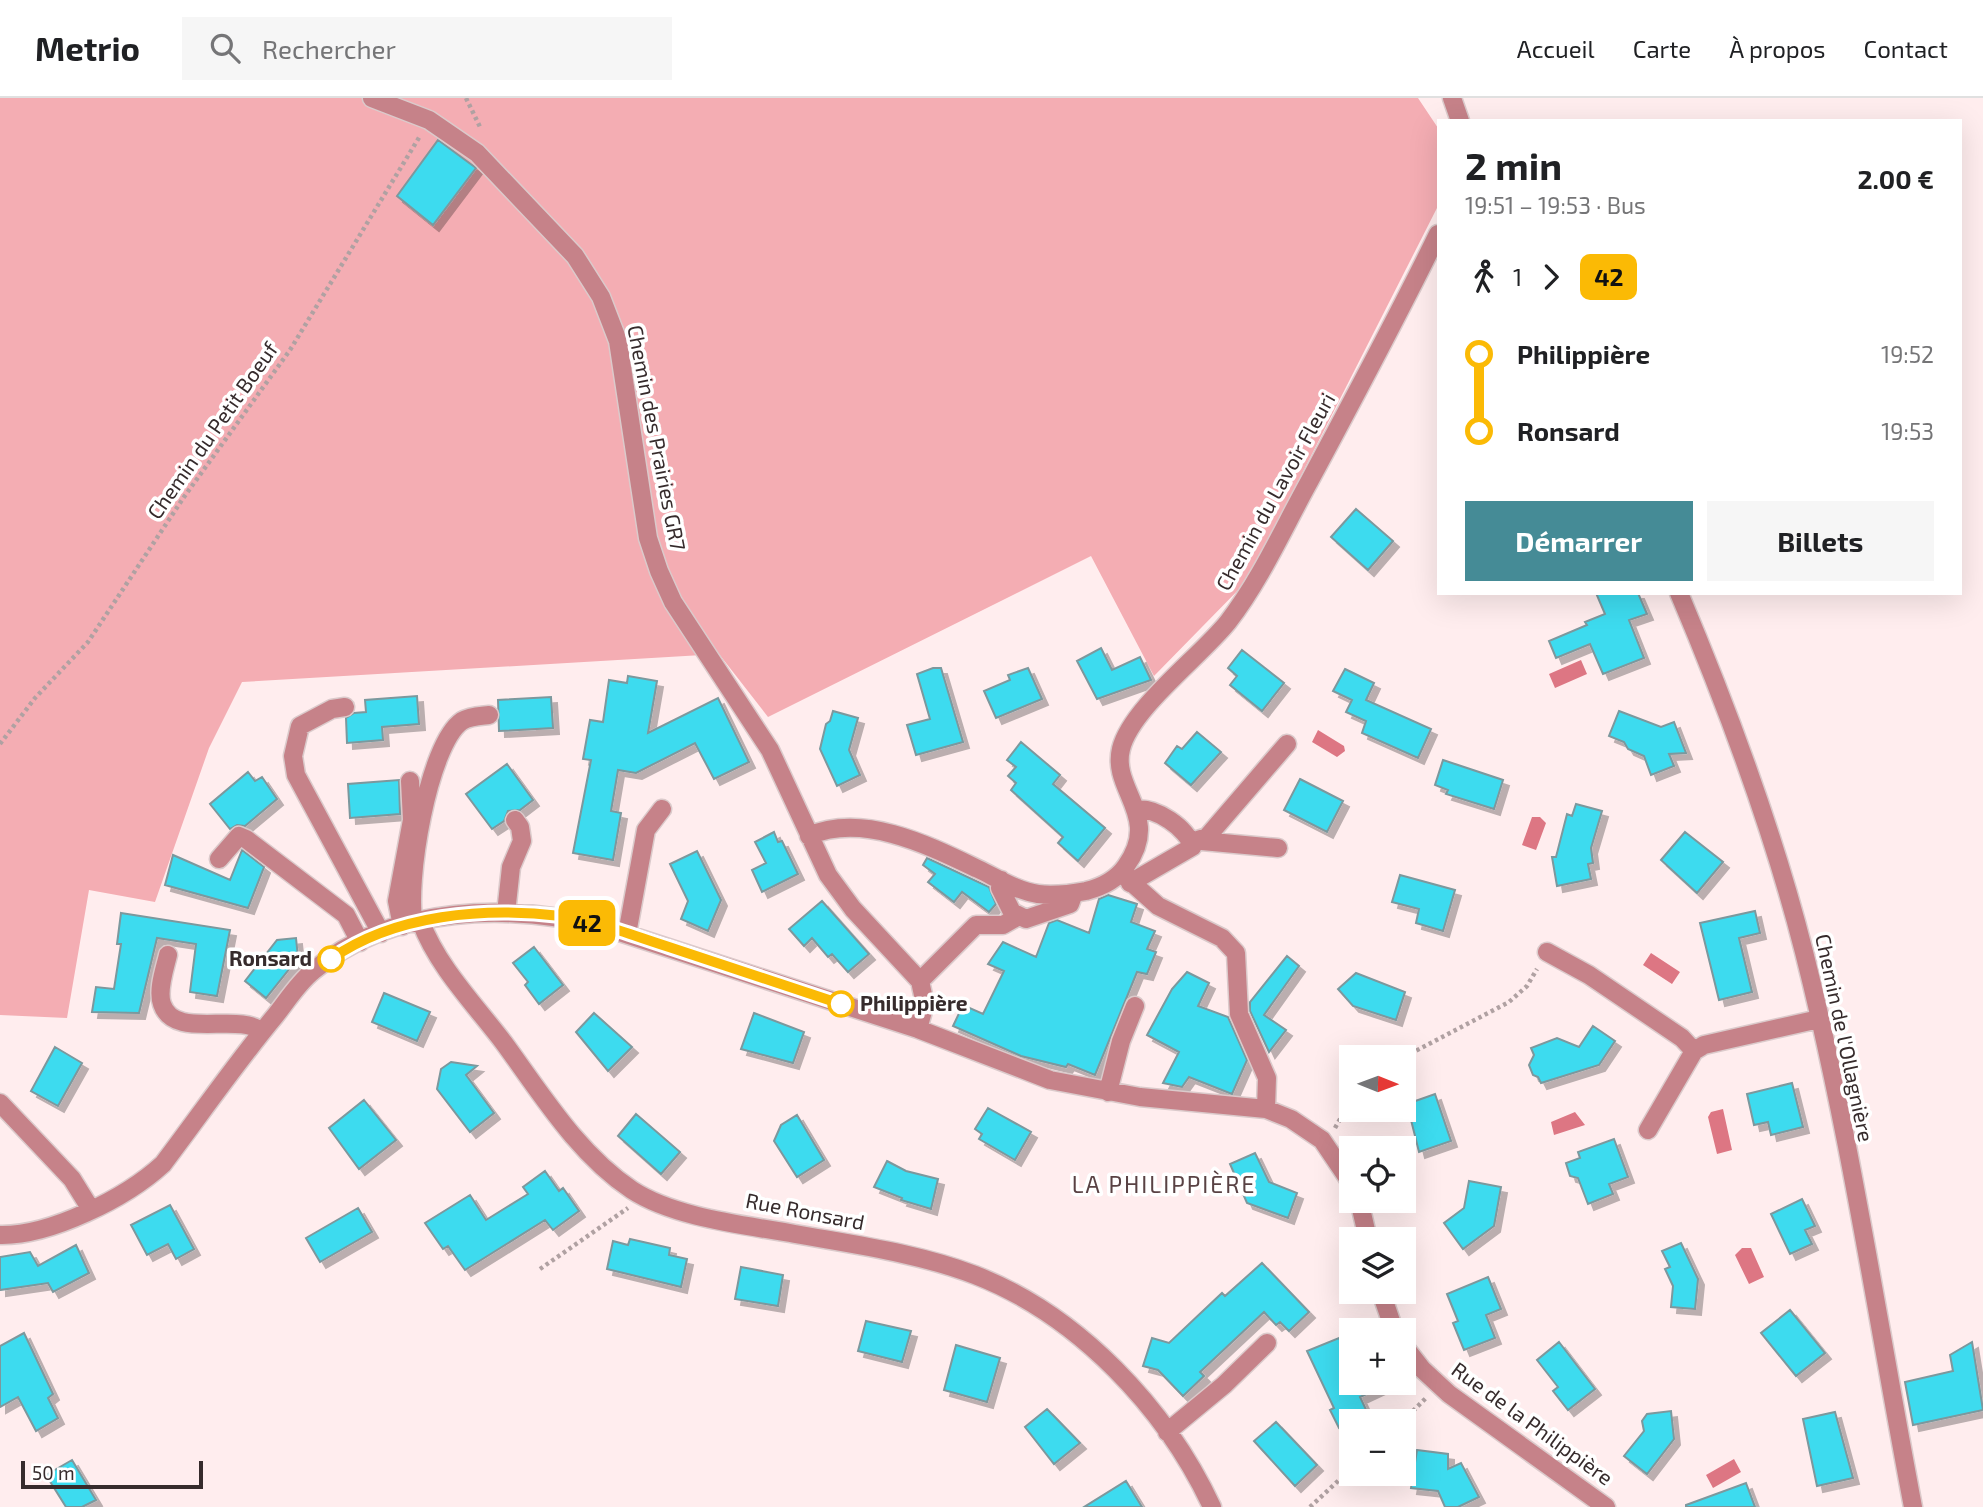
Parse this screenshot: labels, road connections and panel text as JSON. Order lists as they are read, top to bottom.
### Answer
{
  "streets": {
    "street": [
      "Chemin des Prairies GR7",
      "Chemin du Lavoir Fleuri",
      "Chemin de l'Ollagnière",
      "Rue Ronsard",
      "Rue de la Philippière"
    ],
    "path": ["Chemin du Petit Boeuf"]
  },
  "crossings": [
    ["Chemin du Petit Boeuf", "Chemin des Prairies GR7"]
  ],
  "districts": ["LA PHILIPPIÈRE"],
  "places": ["Ronsard", "Philippière"],
  "lines": ["bus line 42"],
  "scale_bar": "50 m",
  "north": "right",
  "page": {
    "header": "Metrio",
    "search": "Rechercher",
    "nav": [
      "Accueil",
      "Carte",
      "À propos",
      "Contact"
    ],
    "on_map": "42",
    "heading": ["2 min", "19:51 – 19:53 · Bus", "2.00 €"],
    "legs": ["1", "42"],
    "list": [
      {
        "name": "Philippière",
        "value": "19:52"
      },
      {
        "name": "Ronsard",
        "value": "19:53"
      }
    ],
    "buttons": ["Démarrer", "Billets"],
    "map_buttons": ["+", "−"],
    "scale": "50 m"
  }
}
